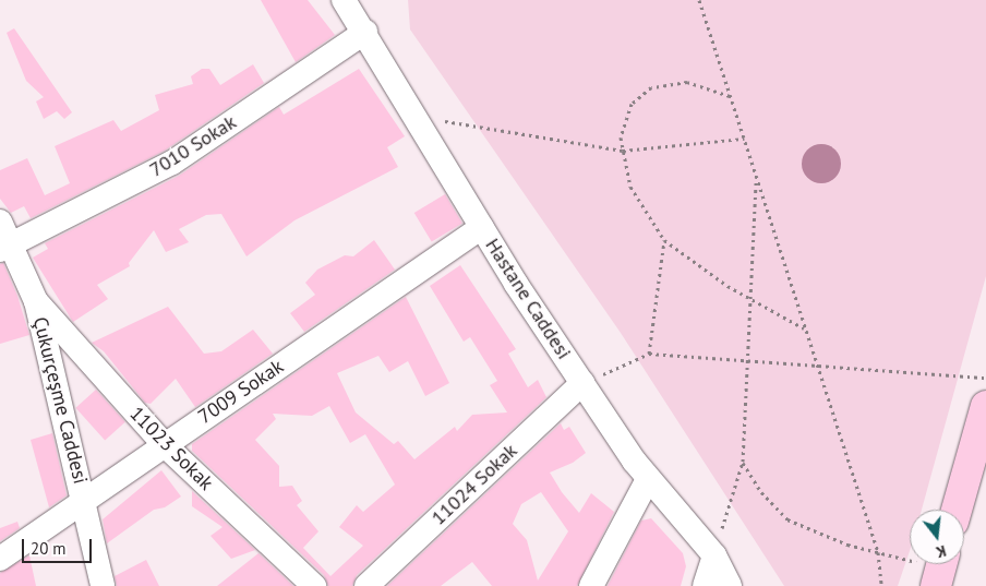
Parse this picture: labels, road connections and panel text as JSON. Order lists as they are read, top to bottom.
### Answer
{
  "streets": {
    "street": [
      "7010 Sokak",
      "Hastane Caddesi",
      "7009 Sokak",
      "Çukurçeşme Caddesi",
      "11023 Sokak",
      "11024 Sokak"
    ]
  },
  "crossings": [
    ["7010 Sokak", "Hastane Caddesi"],
    ["7010 Sokak", "Çukurçeşme Caddesi"],
    ["Hastane Caddesi", "7009 Sokak"],
    ["Hastane Caddesi", "11024 Sokak"],
    ["7009 Sokak", "Çukurçeşme Caddesi"],
    ["7009 Sokak", "11023 Sokak"],
    ["Çukurçeşme Caddesi", "11023 Sokak"]
  ],
  "scale_bar": "20 m",
  "north": "bottom"
}
